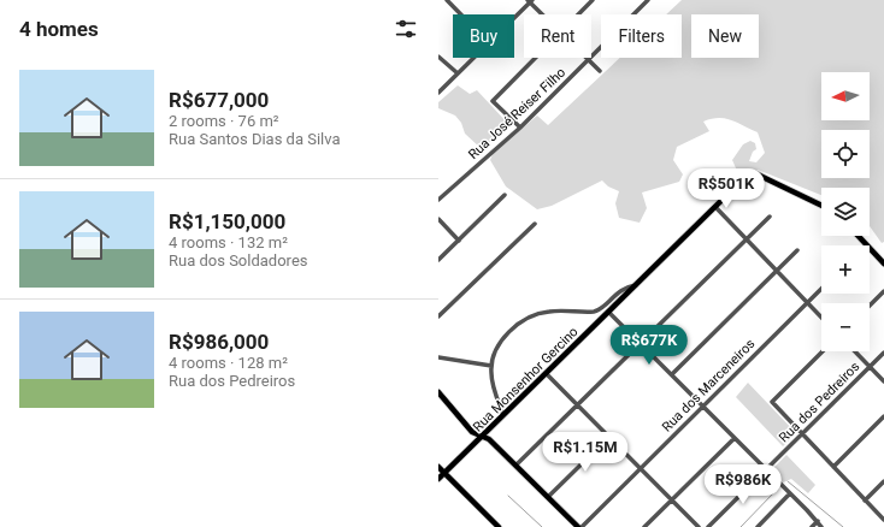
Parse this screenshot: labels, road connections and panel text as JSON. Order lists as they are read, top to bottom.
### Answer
{
  "streets": {
    "main road": ["Rua Monsenhor Gercino"],
    "street": ["Rua José Reiser Filho", "Rua dos Marceneiros", "Rua dos Pedreiros"]
  },
  "north": "left",
  "page": {
    "heading": "4 homes",
    "chip": [
      "Buy",
      "Rent",
      "Filters",
      "New"
    ],
    "list": [
      {
        "name": "R$677,000",
        "note": "2 rooms · 76 m² · Rua Santos Dias da Silva"
      },
      {
        "name": "R$1,150,000",
        "note": "4 rooms · 132 m² · Rua dos Soldadores"
      },
      {
        "name": "R$986,000",
        "note": "4 rooms · 128 m² · Rua dos Pedreiros"
      }
    ],
    "map_buttons": ["+", "−"],
    "price": [
      "R$501K",
      "R$677K",
      "R$1.15M",
      "R$986K"
    ]
  }
}
